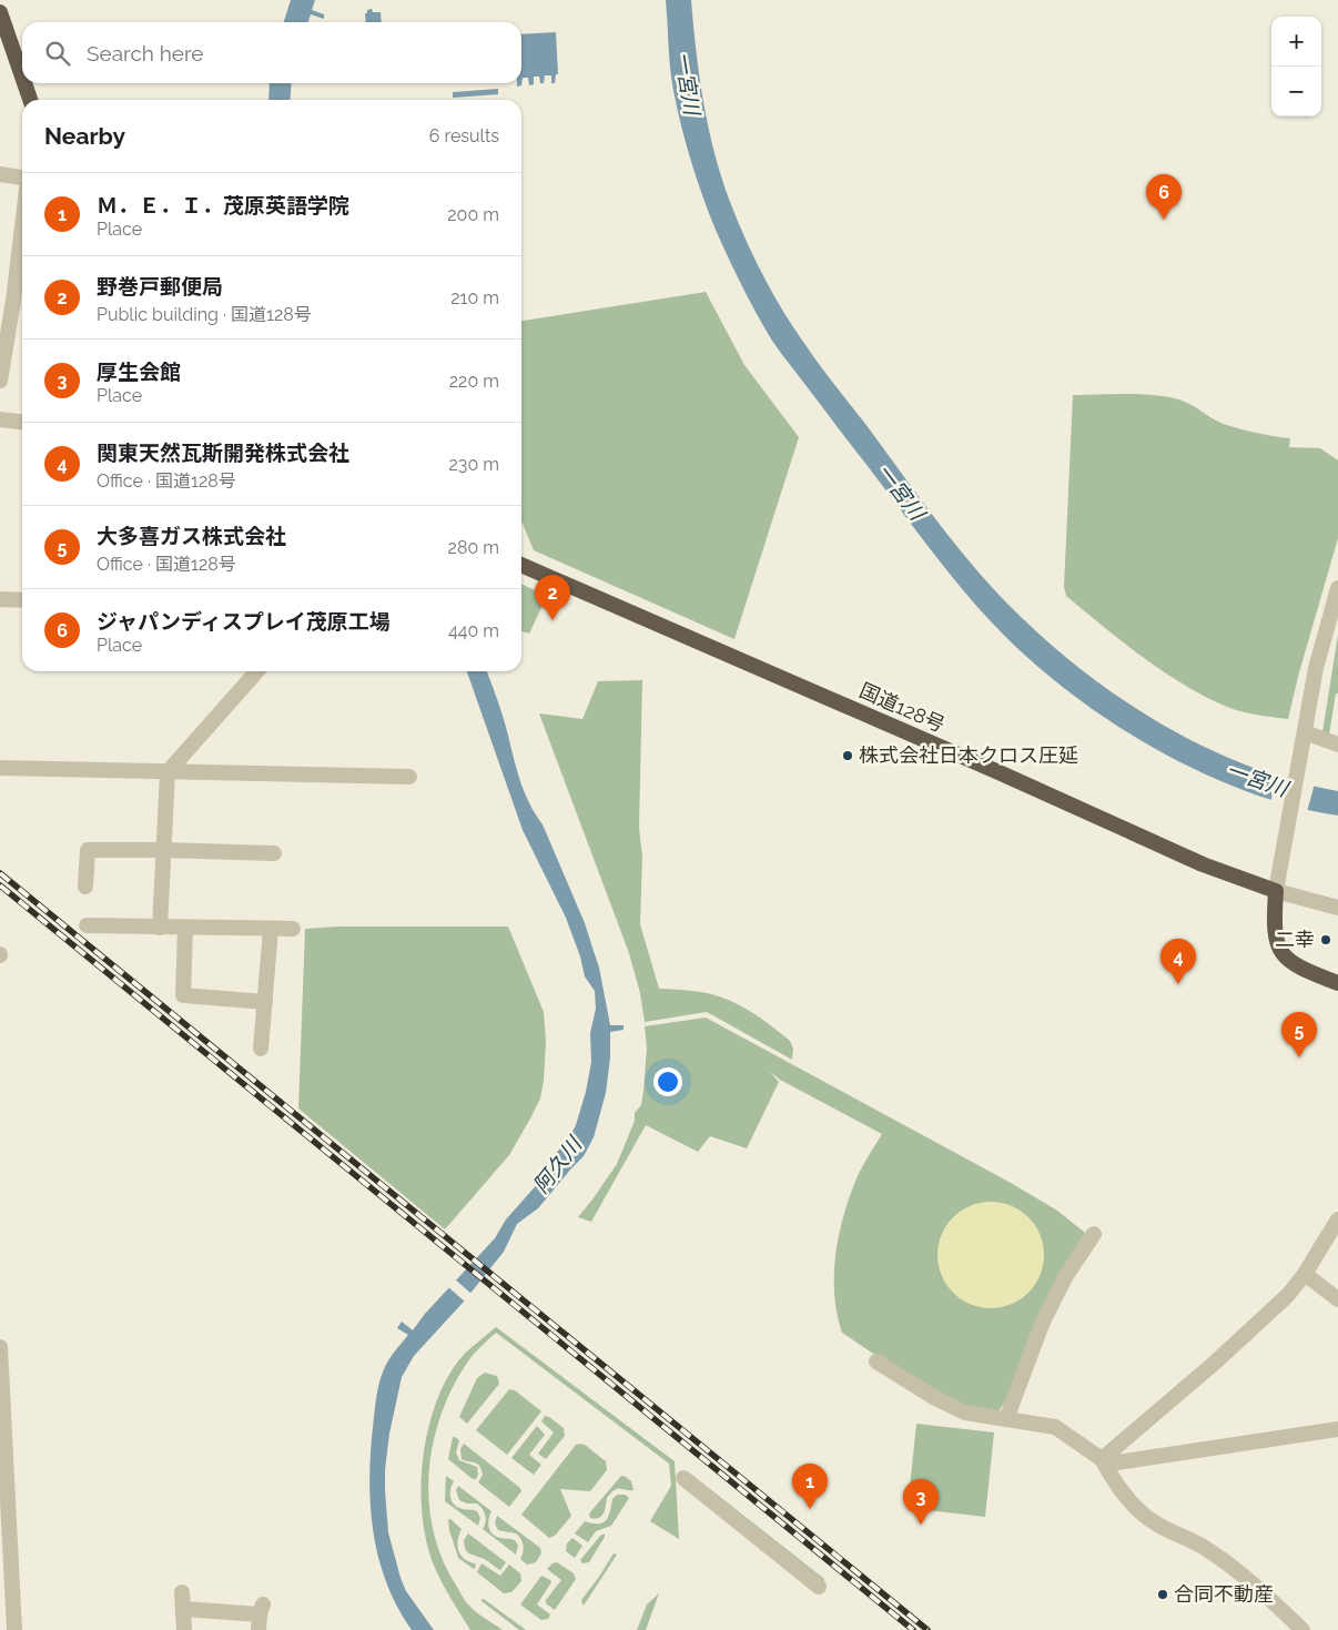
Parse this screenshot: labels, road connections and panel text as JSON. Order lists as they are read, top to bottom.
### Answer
{
  "streets": {
    "highway": ["国道128号"]
  },
  "water": ["一宮川", "阿久川"],
  "places": ["株式会社日本クロス圧延", "二幸", "合同不動産"],
  "page": {
    "map_buttons": ["+", "−"],
    "search": "Search here",
    "heading": ["Nearby", "6 results"],
    "list": [
      {
        "mark": "1",
        "name": "Ｍ．Ｅ．Ｉ．茂原英語学院",
        "note": "Place",
        "value": "200 m"
      },
      {
        "mark": "2",
        "name": "野巻戸郵便局",
        "note": "Public building · 国道128号",
        "value": "210 m"
      },
      {
        "mark": "3",
        "name": "厚生会館",
        "note": "Place",
        "value": "220 m"
      },
      {
        "mark": "4",
        "name": "関東天然瓦斯開発株式会社",
        "note": "Office · 国道128号",
        "value": "230 m"
      },
      {
        "mark": "5",
        "name": "大多喜ガス株式会社",
        "note": "Office · 国道128号",
        "value": "280 m"
      },
      {
        "mark": "6",
        "name": "ジャパンディスプレイ茂原工場",
        "note": "Place",
        "value": "440 m"
      }
    ],
    "pins": [
      "6",
      "2",
      "4",
      "5",
      "1",
      "3"
    ]
  }
}
